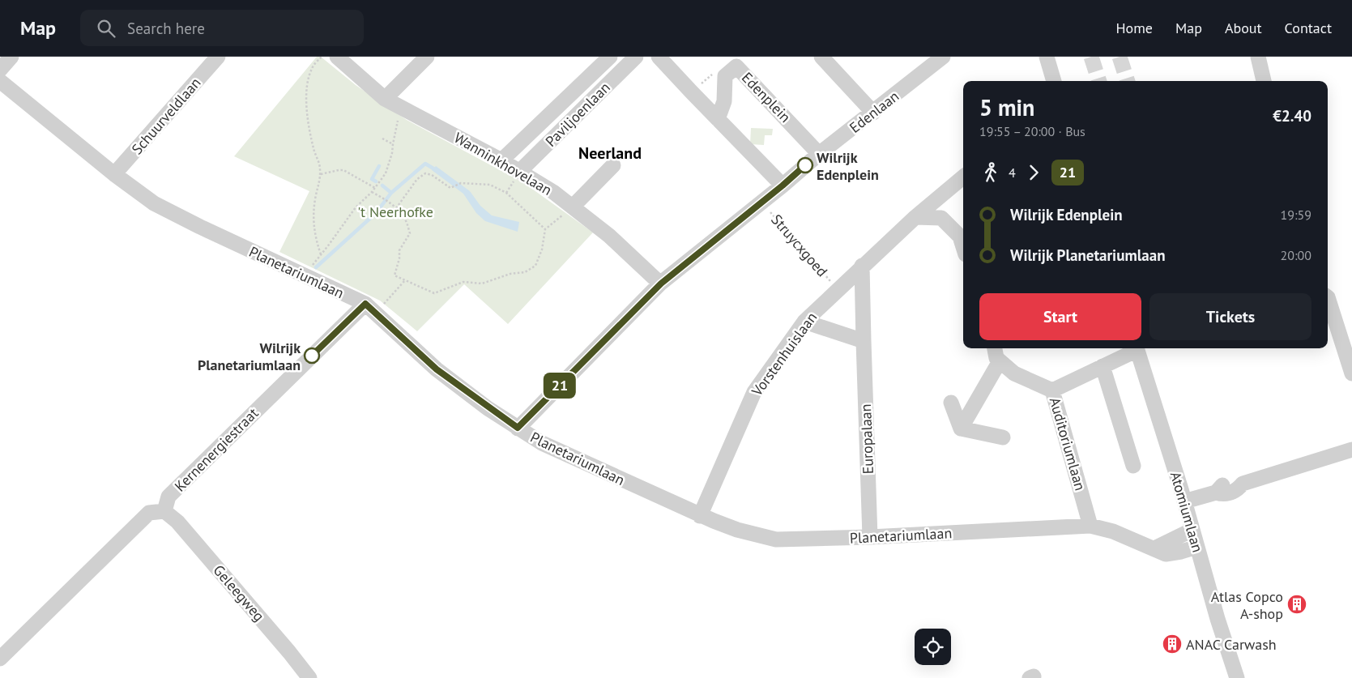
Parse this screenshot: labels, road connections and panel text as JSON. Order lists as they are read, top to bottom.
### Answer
{
  "streets": {
    "street": [
      "Edenplein",
      "Edenlaan",
      "Paviljoenlaan",
      "Schuurveldlaan",
      "Wanninkhovelaan",
      "Planetariumlaan",
      "Vorstenhuislaan",
      "Europalaan",
      "Auditoriumlaan",
      "Kernenergiestraat",
      "Atomiumlaan",
      "Geleegweg"
    ],
    "path": ["Struycxgoed"]
  },
  "crossings": [
    ["Edenplein", "Edenlaan"],
    ["Edenlaan", "Wanninkhovelaan"],
    ["Edenlaan", "Struycxgoed"],
    ["Edenlaan", "Planetariumlaan"],
    ["Paviljoenlaan", "Wanninkhovelaan"],
    ["Schuurveldlaan", "Planetariumlaan"],
    ["Struycxgoed", "Vorstenhuislaan"],
    ["Planetariumlaan", "Vorstenhuislaan"],
    ["Planetariumlaan", "Europalaan"],
    ["Planetariumlaan", "Auditoriumlaan"],
    ["Planetariumlaan", "Kernenergiestraat"],
    ["Planetariumlaan", "Atomiumlaan"],
    ["Vorstenhuislaan", "Europalaan"],
    ["Kernenergiestraat", "Geleegweg"]
  ],
  "districts": ["Neerland"],
  "parks": ["'t Neerhofke"],
  "places": {
    "other": ["Wilrijk Edenplein", "Wilrijk Planetariumlaan"],
    "building": ["Atlas Copco A-shop", "ANAC Carwash"]
  },
  "lines": ["bus line 21"],
  "page": {
    "header": "Map",
    "search": "Search here",
    "nav": [
      "Home",
      "Map",
      "About",
      "Contact"
    ],
    "on_map": "21",
    "heading": ["5 min", "19:55 – 20:00 · Bus", "€2.40"],
    "legs": ["4", "21"],
    "list": [
      {
        "name": "Wilrijk Edenplein",
        "value": "19:59"
      },
      {
        "name": "Wilrijk Planetariumlaan",
        "value": "20:00"
      }
    ],
    "buttons": ["Start", "Tickets"]
  }
}
